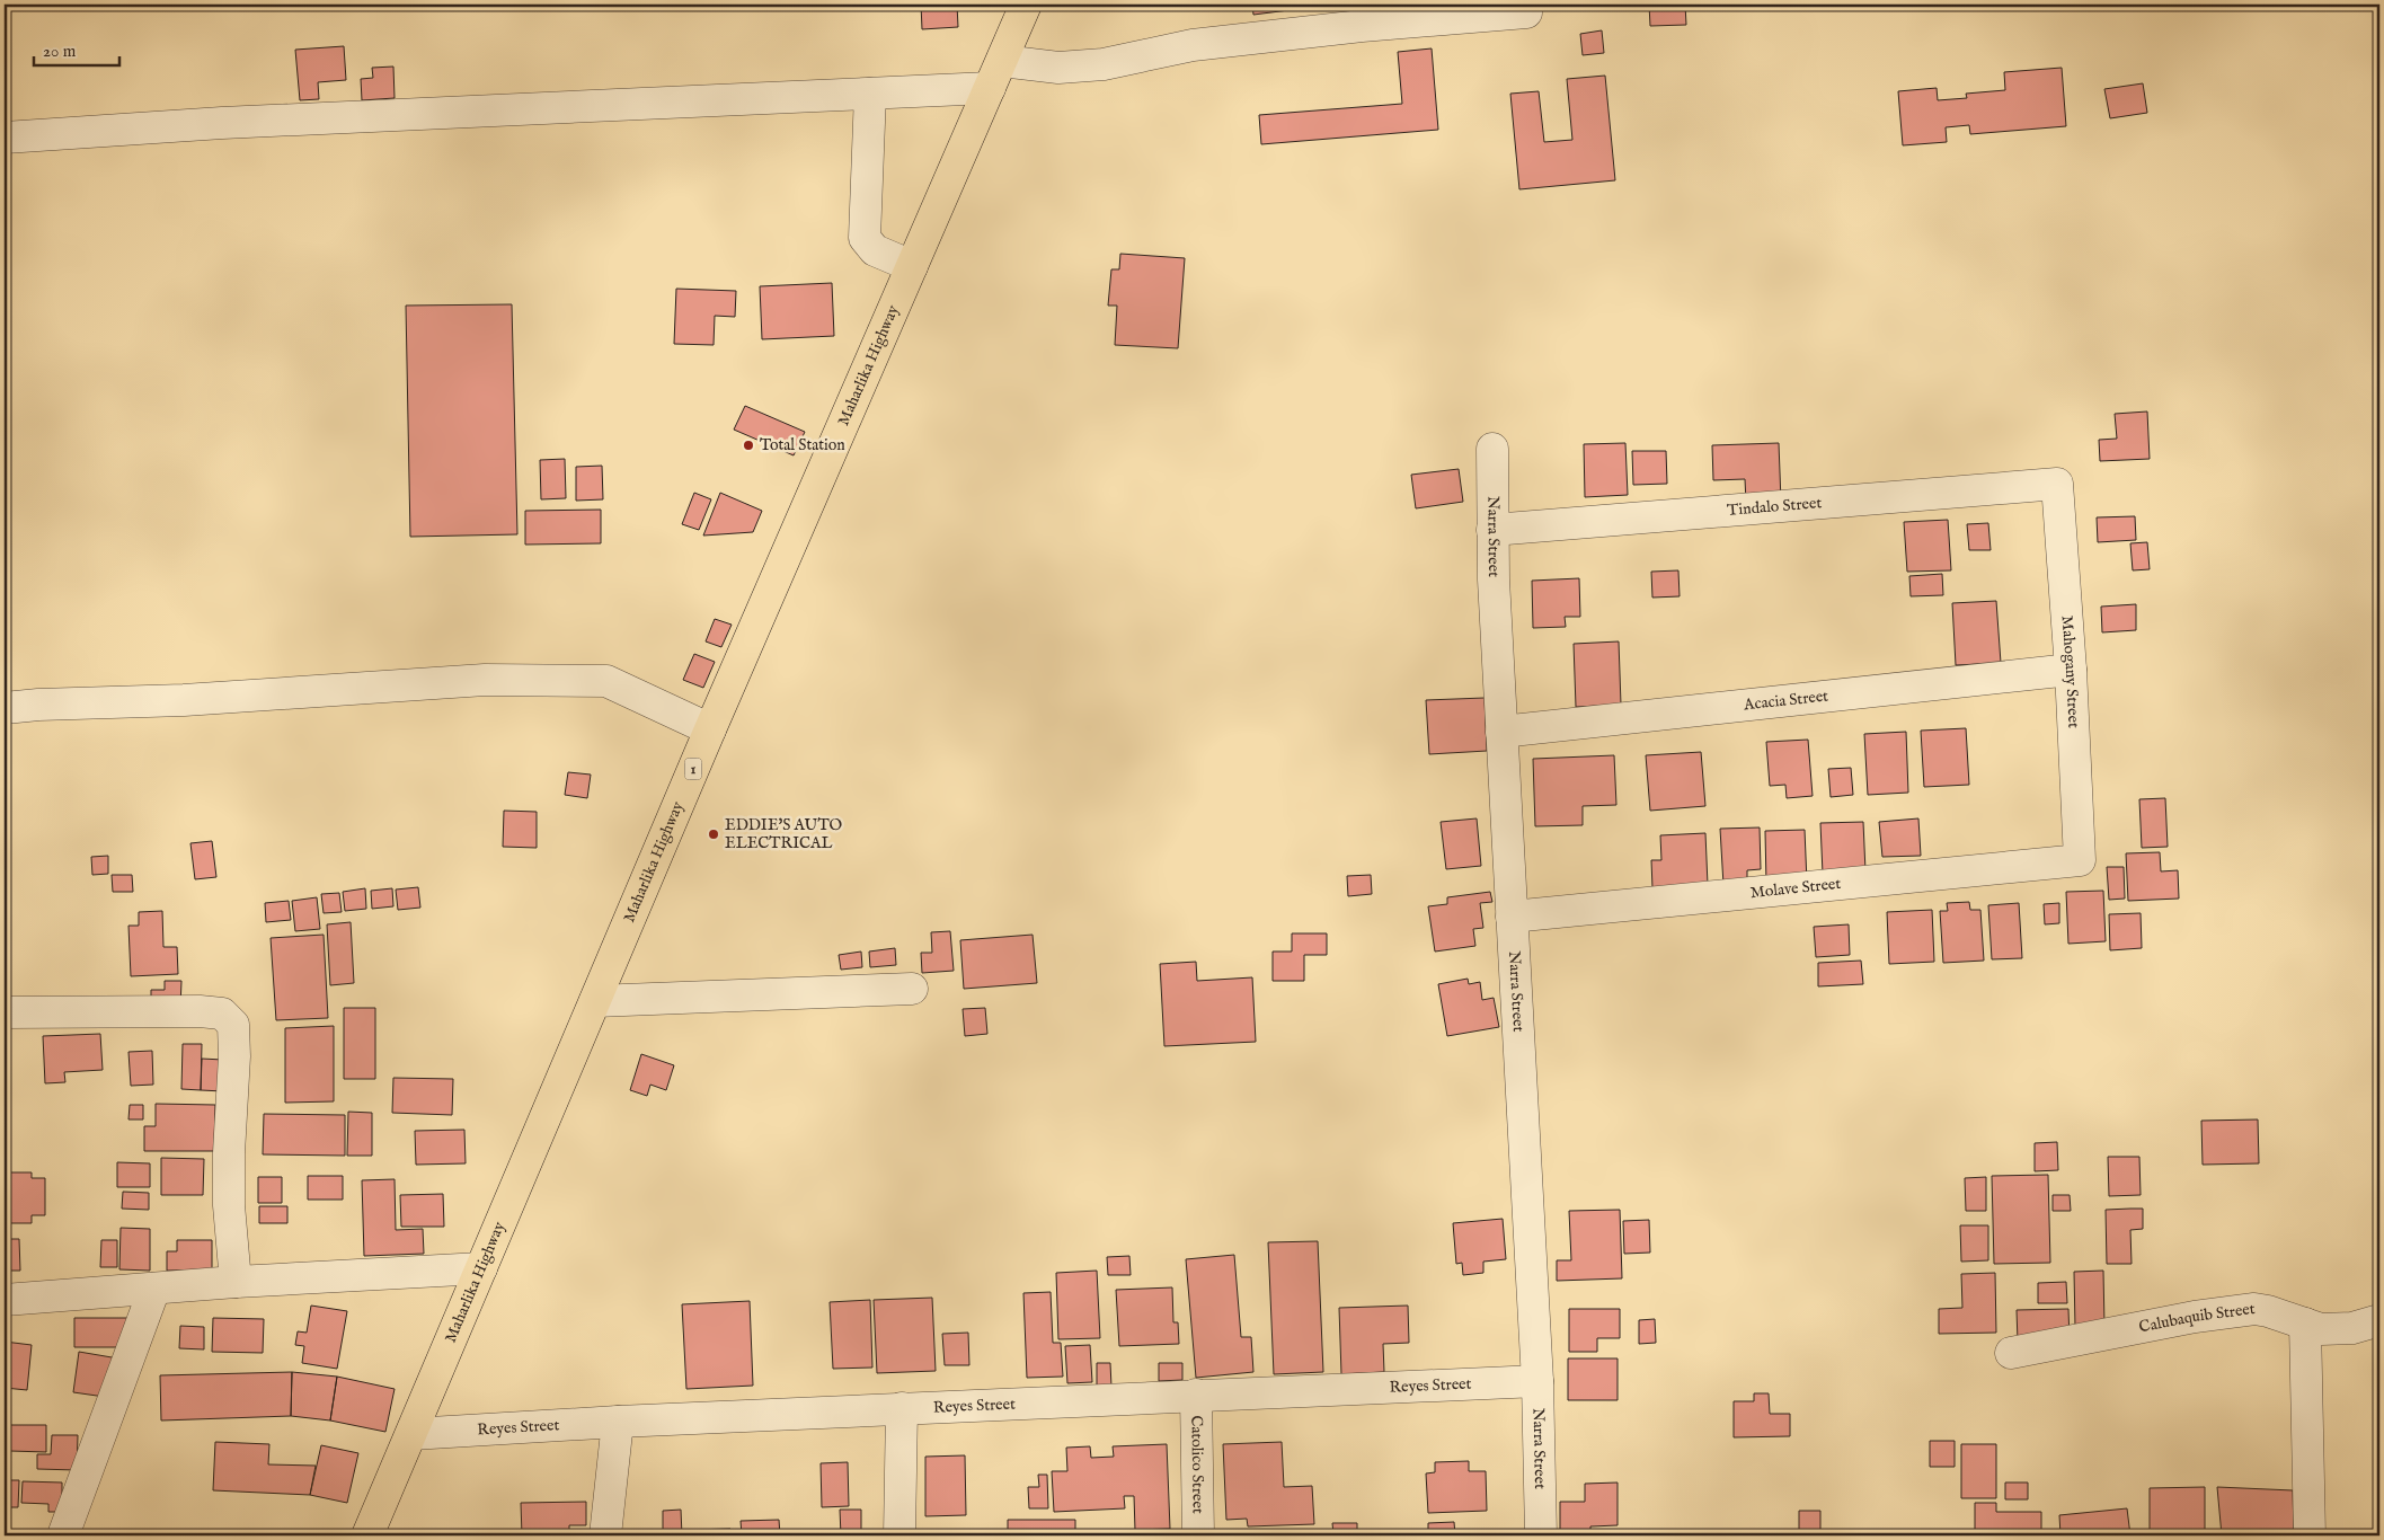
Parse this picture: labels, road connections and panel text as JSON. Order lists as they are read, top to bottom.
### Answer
{
  "streets": {
    "highway": ["Maharlika Highway", "1"],
    "street": [
      "Tindalo Street",
      "Narra Street",
      "Mahogany Street",
      "Acacia Street",
      "Molave Street",
      "Calubaquib Street",
      "Reyes Street",
      "Catolico Street"
    ]
  },
  "crossings": [
    ["Maharlika Highway", "Reyes Street"],
    ["Tindalo Street", "Narra Street"],
    ["Tindalo Street", "Mahogany Street"],
    ["Narra Street", "Acacia Street"],
    ["Narra Street", "Molave Street"],
    ["Narra Street", "Reyes Street"],
    ["Mahogany Street", "Acacia Street"],
    ["Mahogany Street", "Molave Street"],
    ["Reyes Street", "Catolico Street"]
  ],
  "places": ["Total Station", "EDDIE'S AUTO ELECTRICAL"],
  "scale_bar": "20 m"
}
